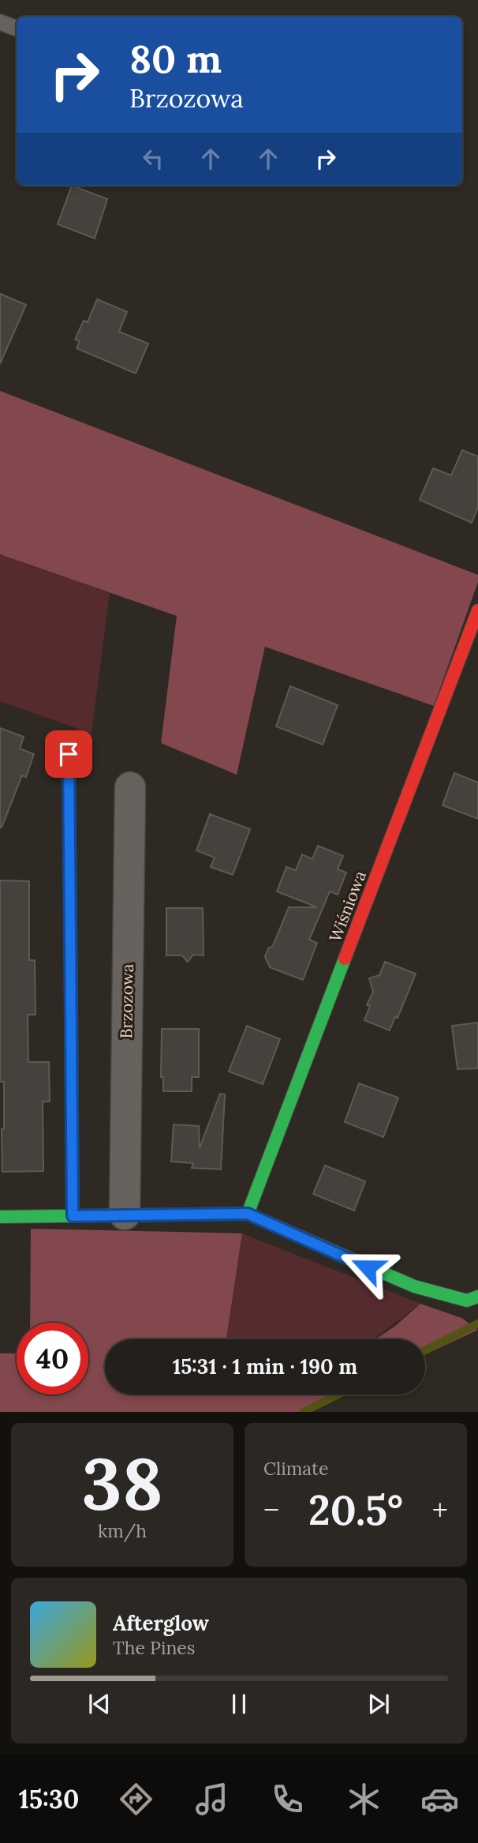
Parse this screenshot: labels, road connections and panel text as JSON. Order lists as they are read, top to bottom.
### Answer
{
  "streets": {
    "street": ["Wiśniowa", "Brzozowa"]
  },
  "page": {
    "turn": ["80 m", "Brzozowa"],
    "limit": "40",
    "trip": "15:31 · 1 min · 190 m",
    "tile": [
      ["38", "km/h"],
      "Climate"
    ],
    "heat": ["−", "20.5°", "+"],
    "song": ["Afterglow", "The Pines"],
    "tabs": "15:30"
  }
}
